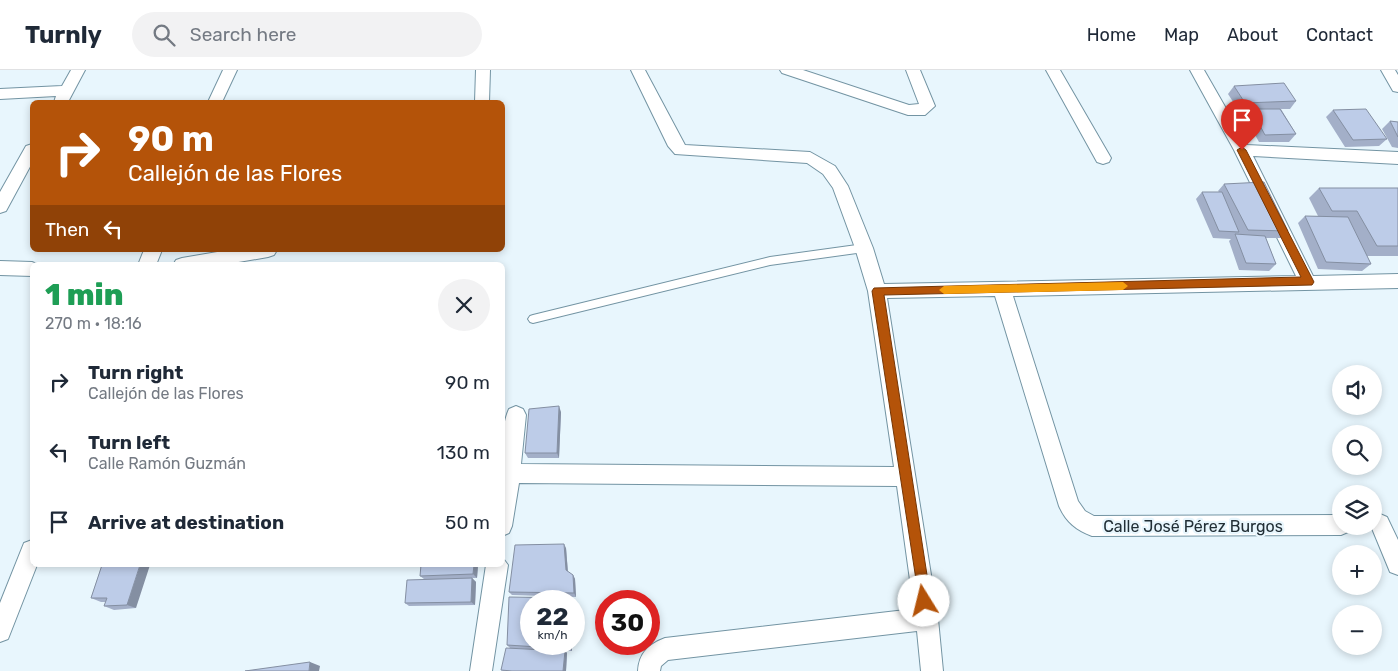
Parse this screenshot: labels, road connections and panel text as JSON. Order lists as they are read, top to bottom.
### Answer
{
  "streets": {
    "street": ["Calle José Pérez Burgos"]
  },
  "page": {
    "header": "Turnly",
    "search": "Search here",
    "nav": [
      "Home",
      "Map",
      "About",
      "Contact"
    ],
    "turn": ["90 m", "Callejón de las Flores"],
    "then": "Then",
    "heading": ["1 min", "270 m · 18:16"],
    "list": [
      {
        "name": "Turn right",
        "note": "Callejón de las Flores",
        "value": "90 m"
      },
      {
        "name": "Turn left",
        "note": "Calle Ramón Guzmán",
        "value": "130 m"
      },
      {
        "name": "Arrive at destination",
        "value": "50 m"
      }
    ],
    "map_buttons": ["+", "−"],
    "speed": "22 km/h",
    "limit": "30"
  }
}
